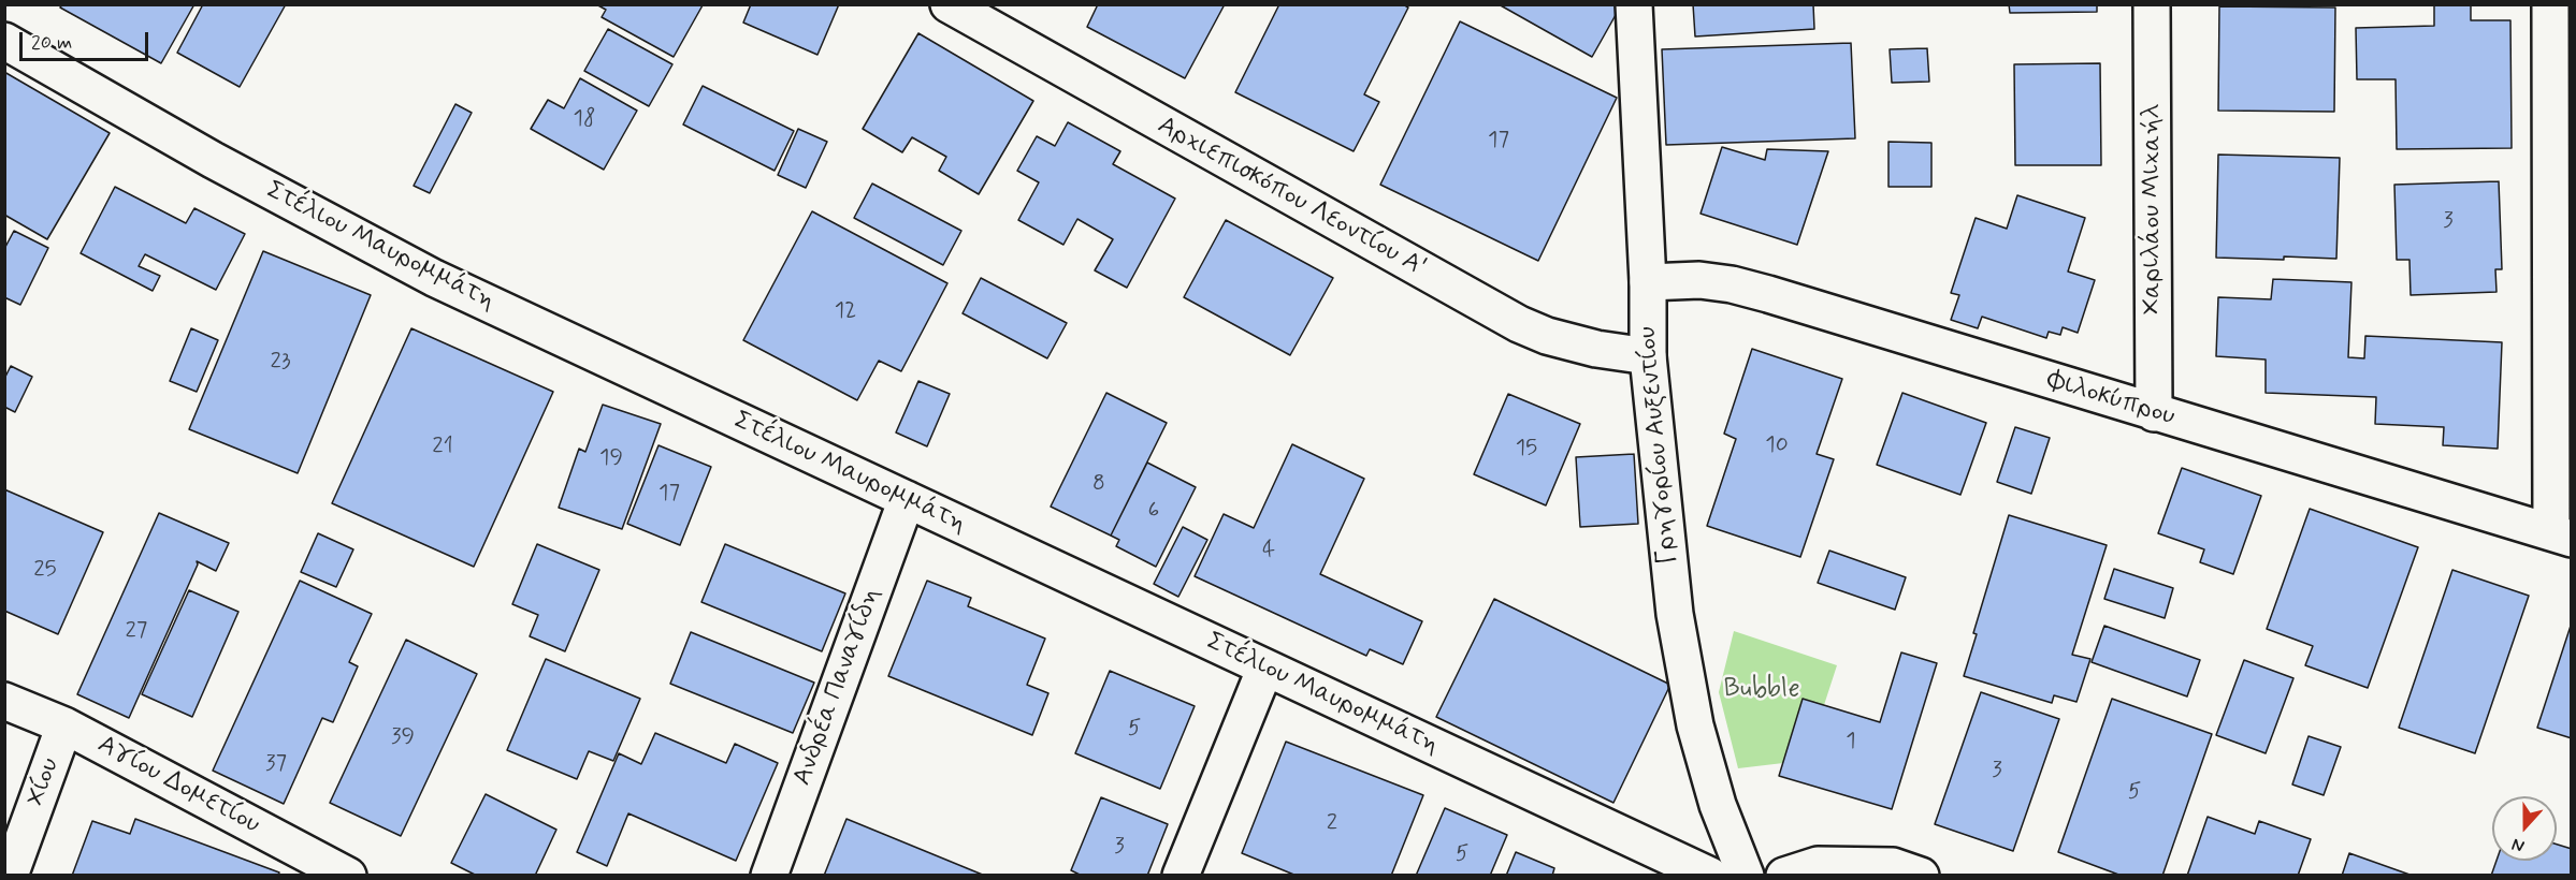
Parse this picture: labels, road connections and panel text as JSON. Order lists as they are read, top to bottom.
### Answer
{
  "streets": {
    "street": [
      "Αρχιεπισκόπου Λεοντίου Α'",
      "Χαριλάου Μιχαήλ",
      "Στέλιου Μαυρομμάτη",
      "Φιλοκύπρου",
      "Γρηγορίου Αυξεντίου",
      "Ανδρέα Παναγίδη",
      "Χίου",
      "Αγίου Δομετίου"
    ]
  },
  "crossings": [
    ["Αρχιεπισκόπου Λεοντίου Α'", "Γρηγορίου Αυξεντίου"],
    ["Χαριλάου Μιχαήλ", "Φιλοκύπρου"],
    ["Στέλιου Μαυρομμάτη", "Ανδρέα Παναγίδη"],
    ["Φιλοκύπρου", "Γρηγορίου Αυξεντίου"],
    ["Χίου", "Αγίου Δομετίου"]
  ],
  "parks": ["Bubble"],
  "house_numbers": [
    "18",
    "17",
    "3",
    "12",
    "23",
    "10",
    "21",
    "15",
    "19",
    "8",
    "17",
    "6",
    "4",
    "25",
    "27",
    "5",
    "39",
    "1",
    "37",
    "3",
    "5",
    "2",
    "3",
    "5"
  ],
  "scale_bar": "20 m",
  "north": "bottom"
}
